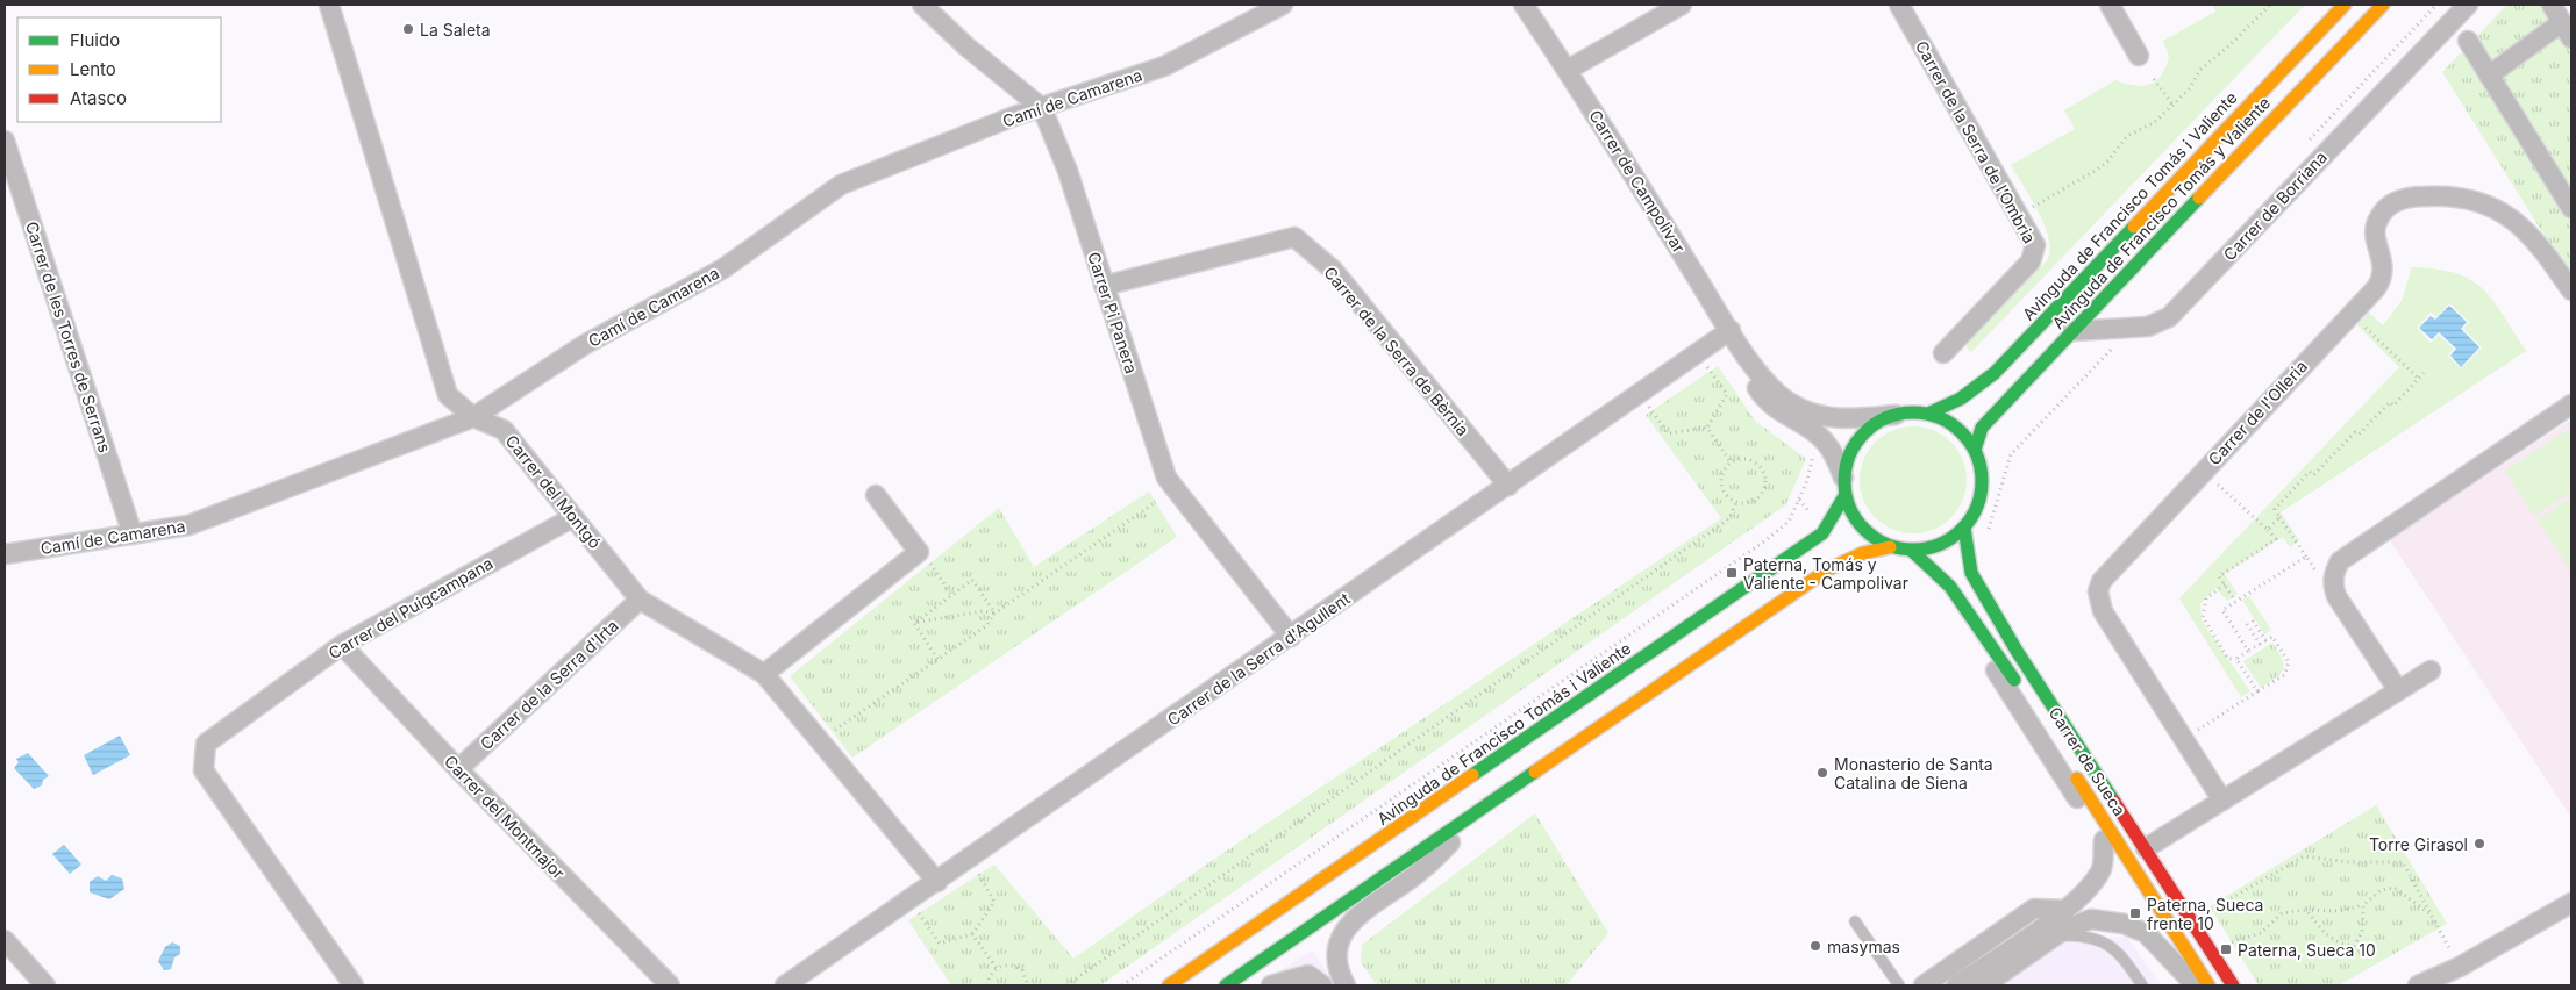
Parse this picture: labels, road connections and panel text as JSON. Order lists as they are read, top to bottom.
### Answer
{
  "streets": {
    "main road": ["Avinguda de Francisco Tomás i Valiente", "Avinguda de Francisco Tomás y Valiente", "Carrer de Sueca"],
    "street": [
      "Camí de Camarena",
      "Carrer de la Serra de l’Ombria",
      "Carrer de Campolivar",
      "Carrer de Borriana",
      "Carrer Pi Panera",
      "Carrer de les Torres de Serrans",
      "Carrer de la Serra de Bèrnia",
      "Carrer de l'Olleria",
      "Carrer del Montgó",
      "Carrer del Puigcampana",
      "Carrer de la Serra d'Agullent",
      "Carrer de la Serra d'Irta",
      "Carrer del Montmajor"
    ]
  },
  "crossings": [
    ["Camí de Camarena", "Carrer Pi Panera"],
    ["Camí de Camarena", "Carrer de les Torres de Serrans"],
    ["Camí de Camarena", "Carrer del Montgó"],
    ["Carrer de Campolivar", "Avinguda de Francisco Tomás i Valiente"],
    ["Carrer de Campolivar", "Avinguda de Francisco Tomás y Valiente"],
    ["Carrer de Campolivar", "Carrer de la Serra d'Agullent"],
    ["Carrer de Campolivar", "Carrer de Sueca"],
    ["Avinguda de Francisco Tomás i Valiente", "Avinguda de Francisco Tomás y Valiente"],
    ["Avinguda de Francisco Tomás i Valiente", "Carrer de Sueca"],
    ["Carrer de Borriana", "Avinguda de Francisco Tomás y Valiente"],
    ["Avinguda de Francisco Tomás y Valiente", "Carrer de Sueca"],
    ["Carrer Pi Panera", "Carrer de la Serra de Bèrnia"],
    ["Carrer Pi Panera", "Carrer de la Serra d'Agullent"],
    ["Carrer de la Serra de Bèrnia", "Carrer de la Serra d'Agullent"],
    ["Carrer del Montgó", "Carrer del Puigcampana"],
    ["Carrer del Montgó", "Carrer de la Serra d'Agullent"],
    ["Carrer del Montgó", "Carrer de la Serra d'Irta"],
    ["Carrer del Puigcampana", "Carrer del Montmajor"],
    ["Carrer de la Serra d'Irta", "Carrer del Montmajor"]
  ],
  "places": {
    "other": [
      "La Saleta",
      "Monasterio de Santa Catalina de Siena",
      "Torre Girasol",
      "masymas"
    ],
    "transit": ["Paterna, Tomás y Valiente - Campolivar", "Paterna, Sueca frente 10", "Paterna, Sueca 10"]
  },
  "legend": ["Fluido", "Lento", "Atasco"]
}
